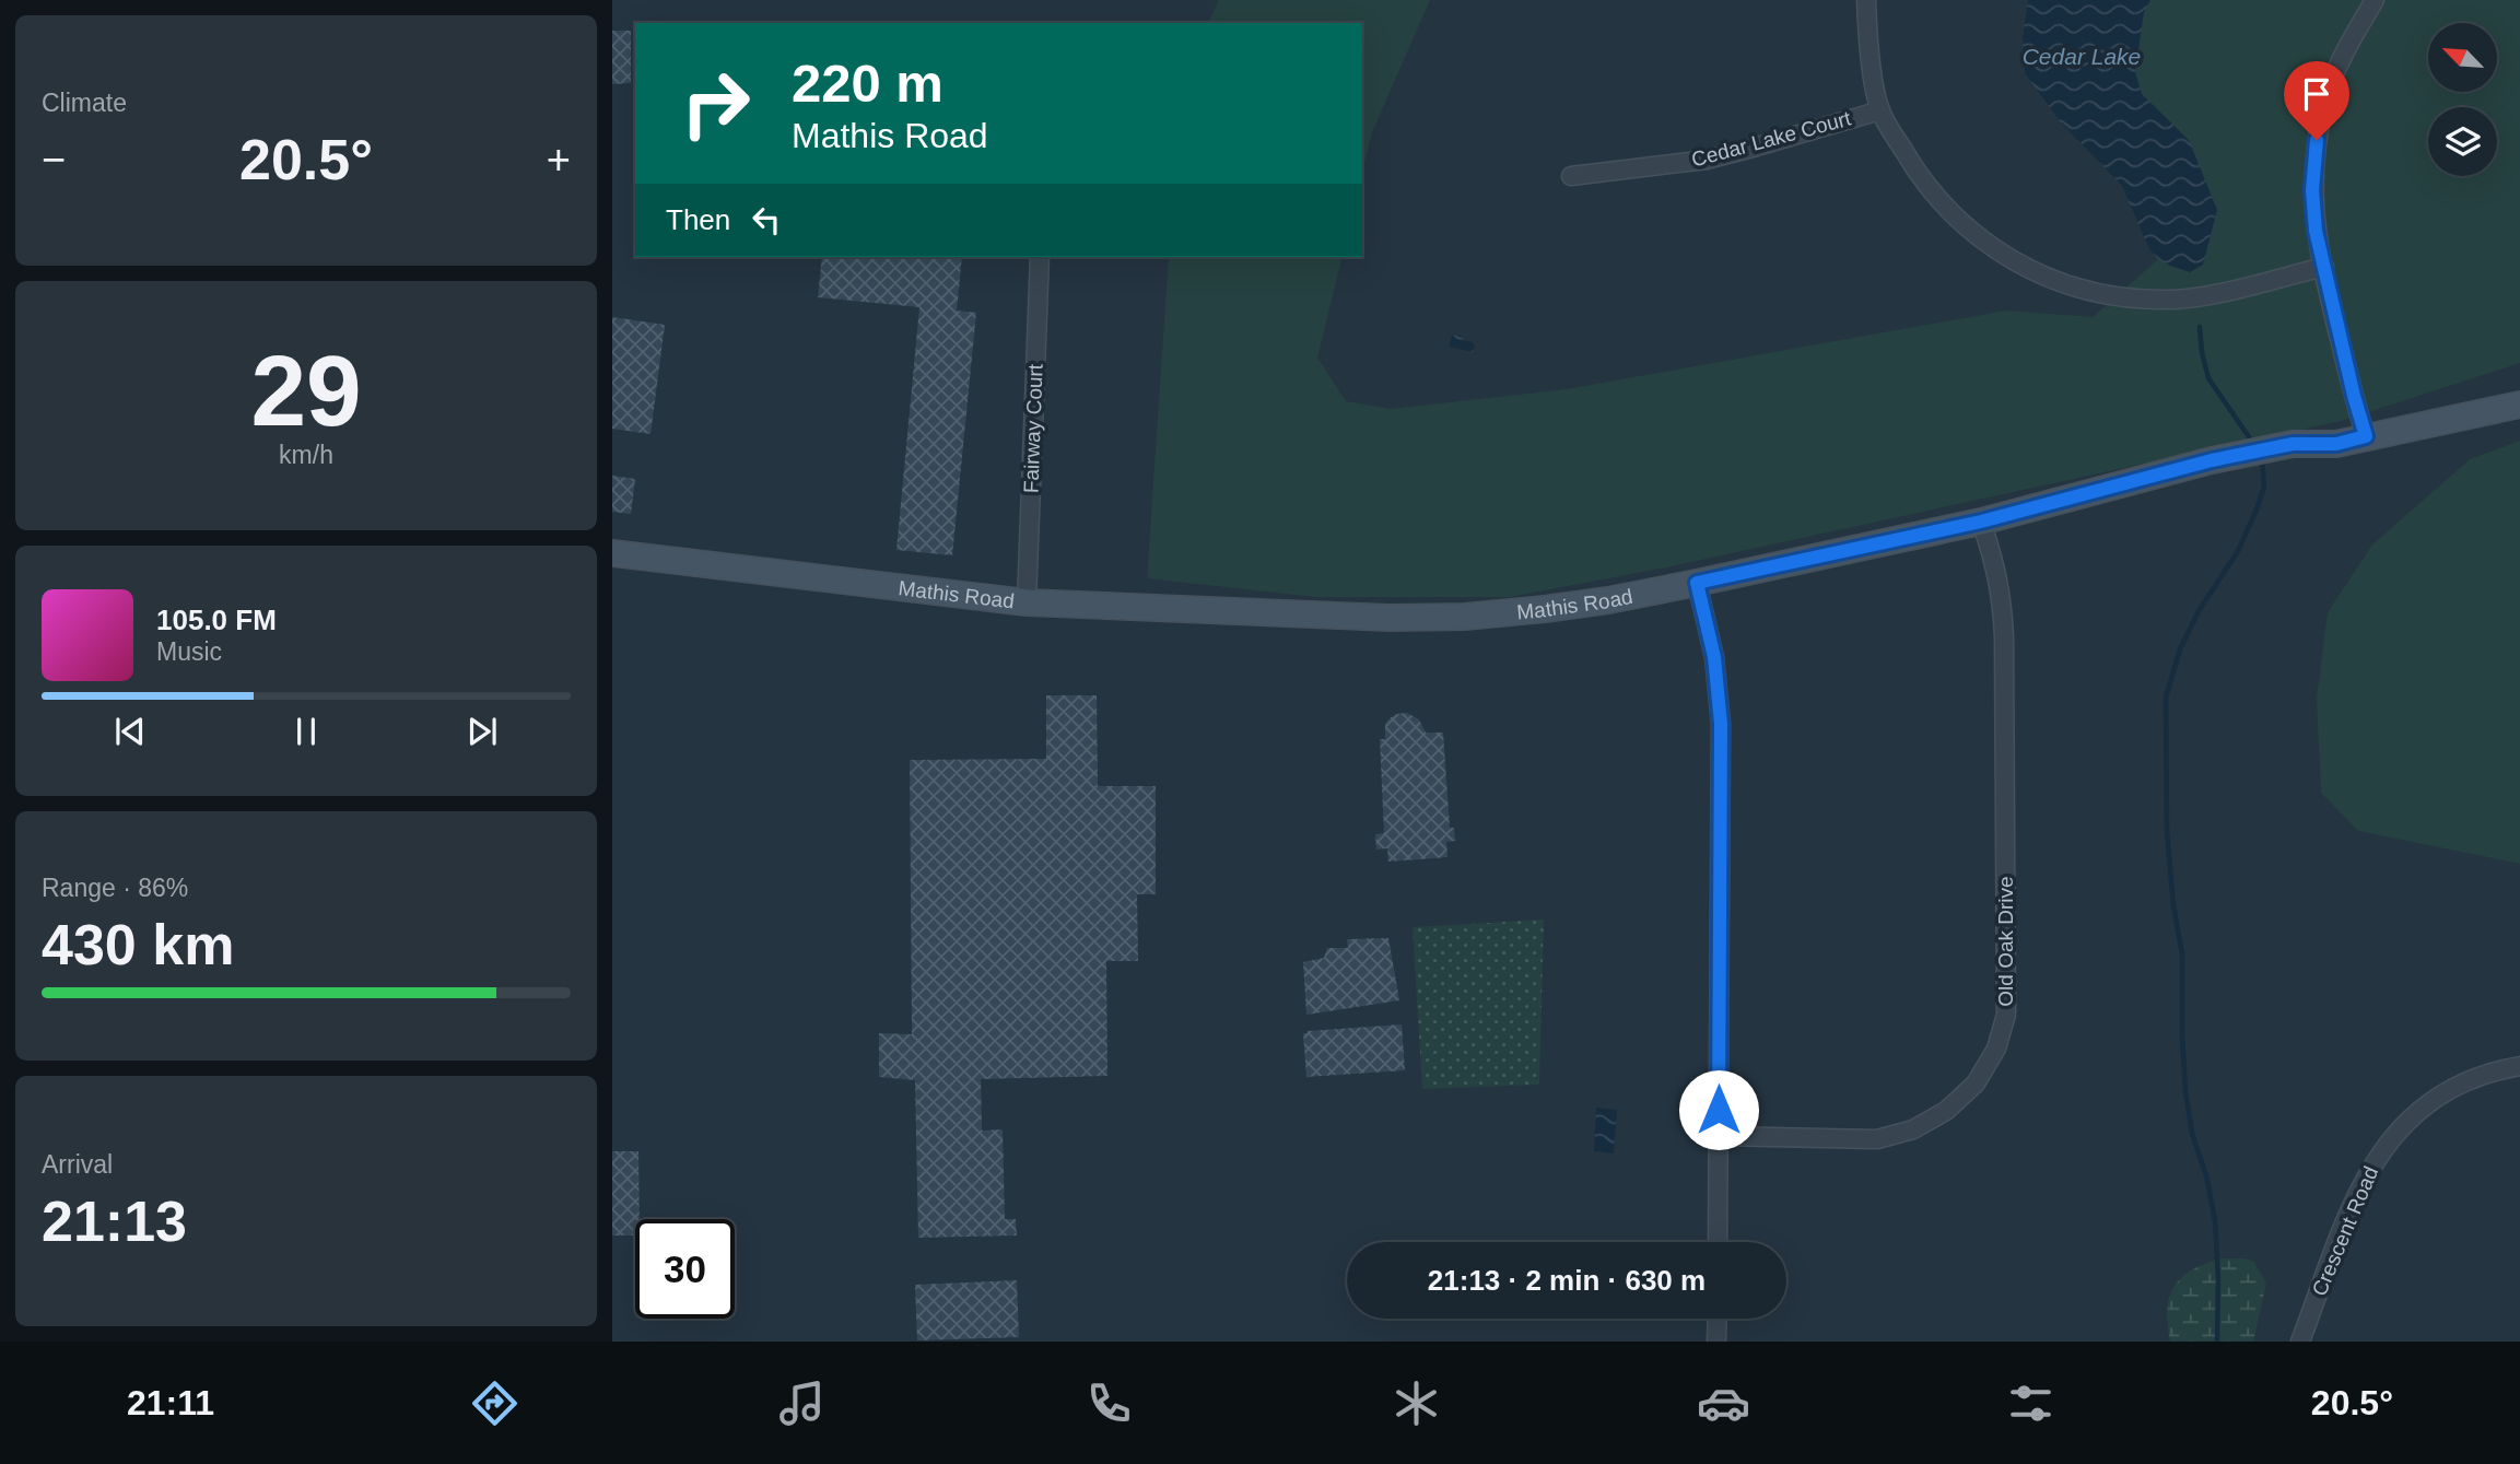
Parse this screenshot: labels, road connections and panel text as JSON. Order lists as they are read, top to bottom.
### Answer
{
  "streets": {
    "street": [
      "Cedar Lake Court",
      "Fairway Court",
      "Mathis Road",
      "Old Oak Drive",
      "Crescent Road"
    ]
  },
  "crossings": [
    ["Fairway Court", "Mathis Road"],
    ["Mathis Road", "Old Oak Drive"]
  ],
  "water": ["Cedar Lake"],
  "north": "top left",
  "page": {
    "tile": [
      "Climate",
      ["29", "km/h"],
      ["Range · 86%", "430 km"],
      ["Arrival", "21:13"]
    ],
    "turn": ["220 m", "Mathis Road"],
    "heat": ["−", "20.5°", "+"],
    "then": "Then",
    "song": ["105.0 FM", "Music"],
    "limit": "30",
    "trip": "21:13 · 2 min · 630 m",
    "tabs": ["21:11", "20.5°"]
  }
}
